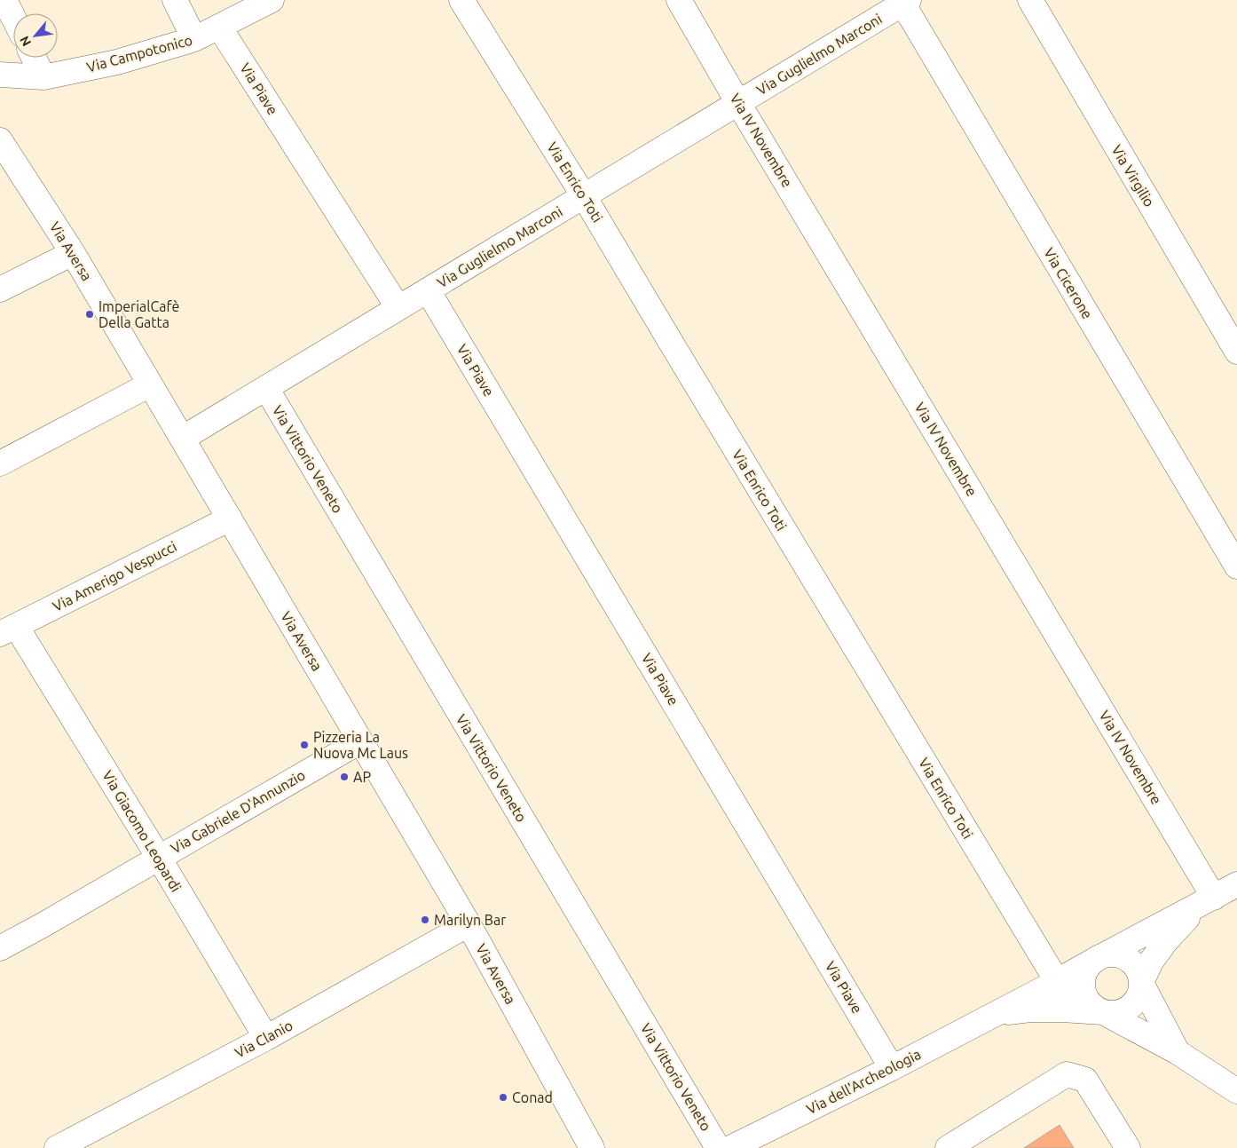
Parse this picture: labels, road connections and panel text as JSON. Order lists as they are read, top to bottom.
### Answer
{
  "streets": {
    "street": [
      "Via Campotonico",
      "Via Guglielmo Marconi",
      "Via Piave",
      "Via IV Novembre",
      "Via Virgilio",
      "Via Enrico Toti",
      "Via Aversa",
      "Via Cicerone",
      "Via Vittorio Veneto",
      "Via Amerigo Vespucci",
      "Via Gabriele D'Annunzio",
      "Via Giacomo Leopardi",
      "Via Clanio",
      "Via dell'Archeologia"
    ]
  },
  "crossings": [
    ["Via Campotonico", "Via Piave"],
    ["Via Guglielmo Marconi", "Via Piave"],
    ["Via Guglielmo Marconi", "Via IV Novembre"],
    ["Via Guglielmo Marconi", "Via Enrico Toti"],
    ["Via Guglielmo Marconi", "Via Aversa"],
    ["Via Guglielmo Marconi", "Via Cicerone"],
    ["Via Guglielmo Marconi", "Via Vittorio Veneto"],
    ["Via Piave", "Via dell'Archeologia"],
    ["Via IV Novembre", "Via dell'Archeologia"],
    ["Via Enrico Toti", "Via dell'Archeologia"],
    ["Via Aversa", "Via Amerigo Vespucci"],
    ["Via Aversa", "Via Gabriele D'Annunzio"],
    ["Via Aversa", "Via Clanio"],
    ["Via Amerigo Vespucci", "Via Giacomo Leopardi"],
    ["Via Gabriele D'Annunzio", "Via Giacomo Leopardi"],
    ["Via Giacomo Leopardi", "Via Clanio"]
  ],
  "places": [
    "ImperialCafè Della Gatta",
    "Pizzeria La Nuova Mc Laus",
    "AP",
    "Marilyn Bar",
    "Conad"
  ],
  "north": "bottom left"
}
